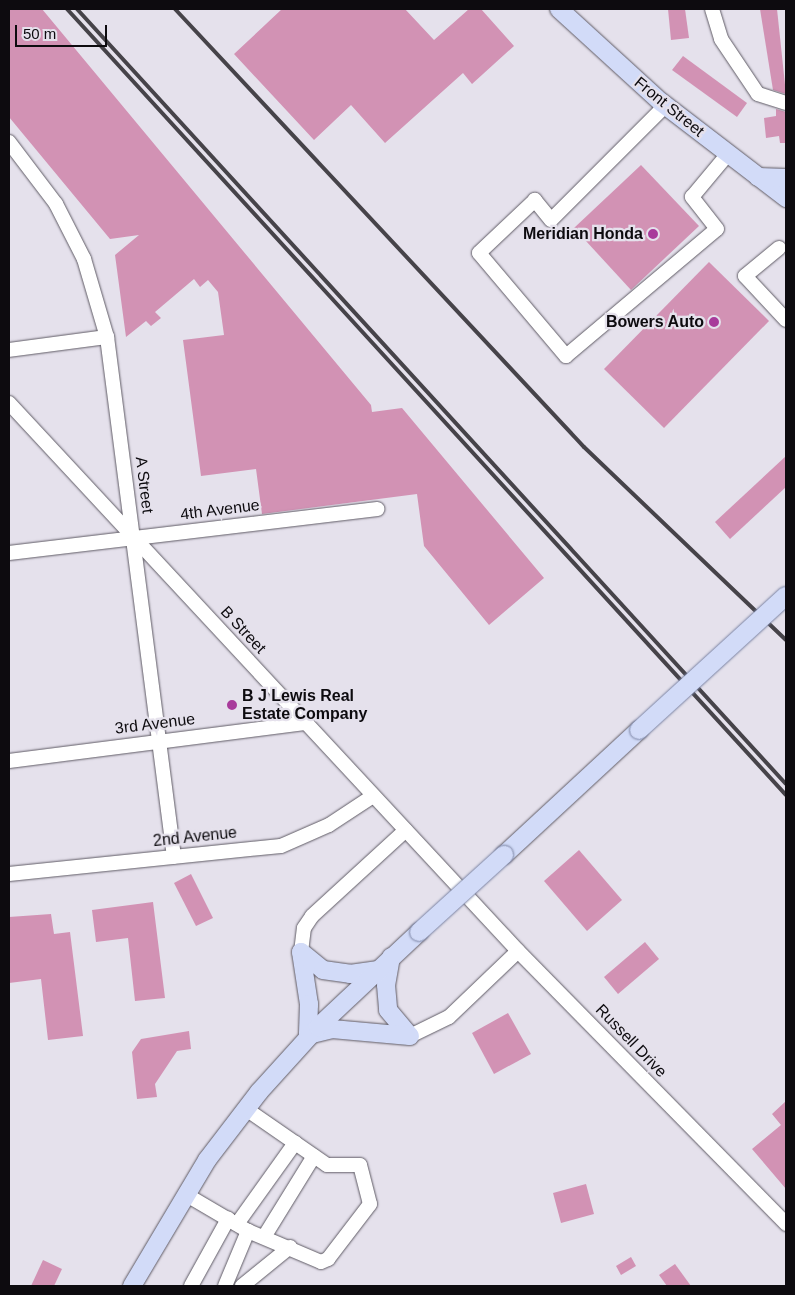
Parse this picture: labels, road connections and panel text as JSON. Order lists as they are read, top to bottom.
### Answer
{
  "streets": {
    "main road": ["Front Street"],
    "street": [
      "A Street",
      "4th Avenue",
      "B Street",
      "3rd Avenue",
      "2nd Avenue",
      "Russell Drive"
    ]
  },
  "crossings": [
    ["A Street", "4th Avenue"],
    ["A Street", "B Street"],
    ["A Street", "3rd Avenue"],
    ["A Street", "2nd Avenue"],
    ["4th Avenue", "B Street"],
    ["B Street", "3rd Avenue"],
    ["B Street", "2nd Avenue"],
    ["B Street", "Russell Drive"]
  ],
  "places": ["Meridian Honda", "Bowers Auto", "B J Lewis Real Estate Company"],
  "scale_bar": "50 m"
}
